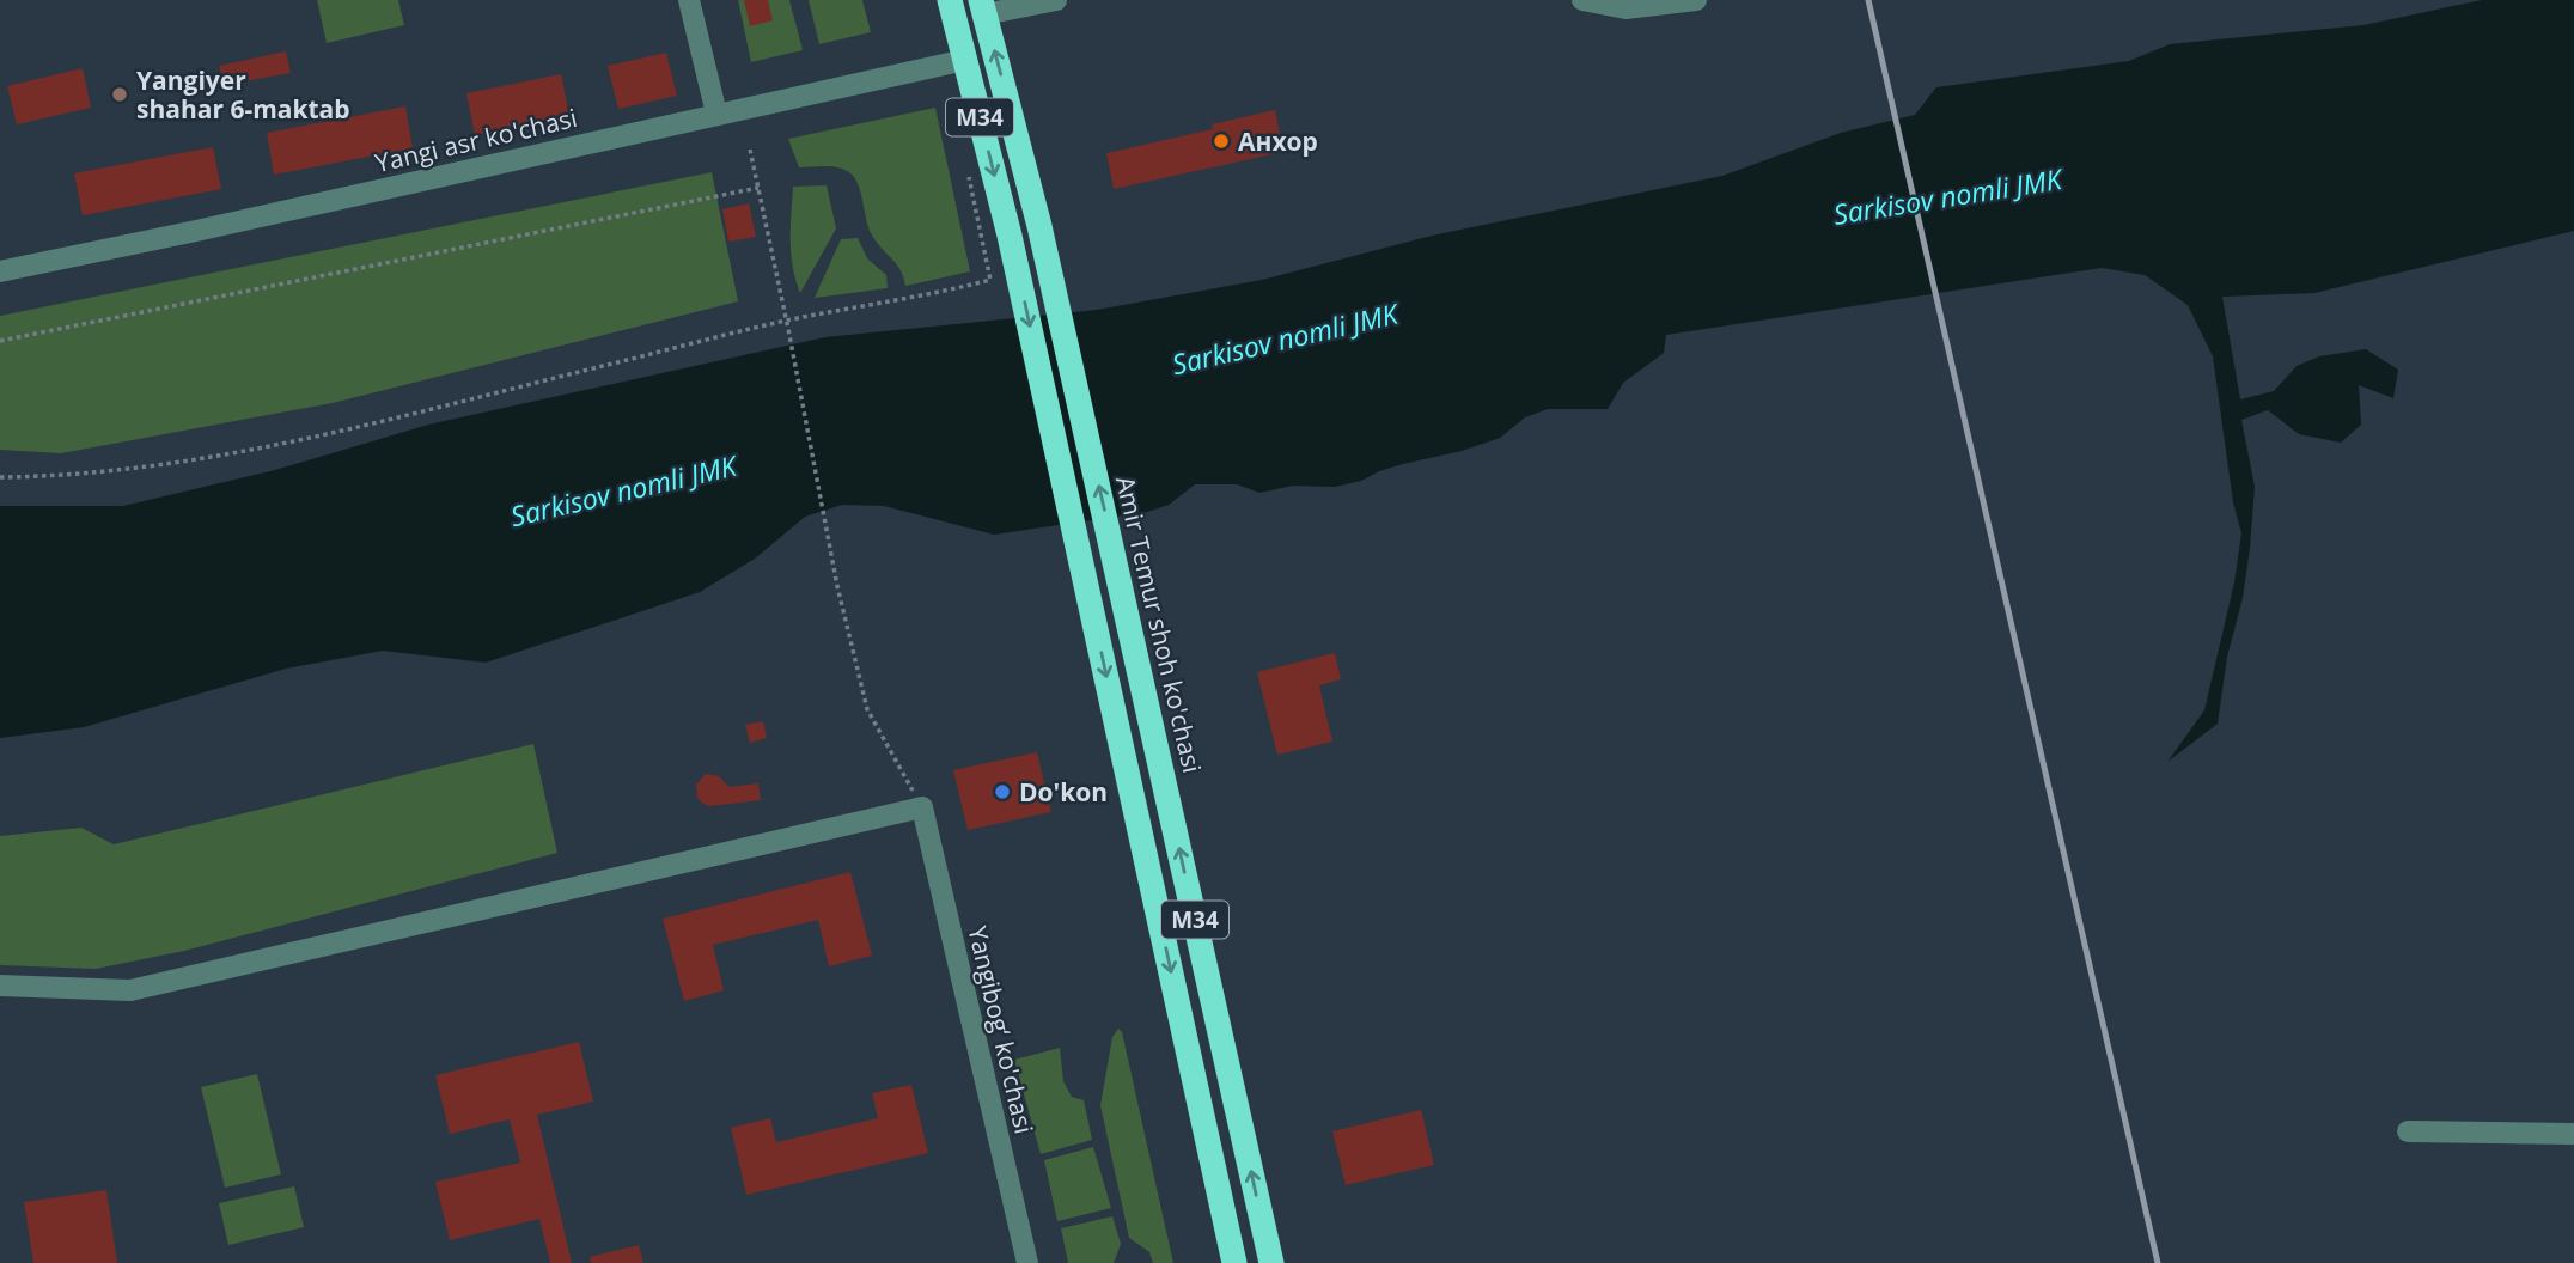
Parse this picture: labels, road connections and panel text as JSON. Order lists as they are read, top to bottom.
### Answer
{
  "streets": {
    "highway": ["M34", "Amir Temur shoh ko'chasi"],
    "street": ["Yangi asr ko'chasi", "Yangibog‘ ko'chasi"]
  },
  "crossings": [
    ["M34", "Yangi asr ko'chasi"]
  ],
  "water": ["Sarkisov nomli JMK"],
  "places": ["Yangiyer shahar 6-maktab", "Анхор", "Do'kon"]
}
